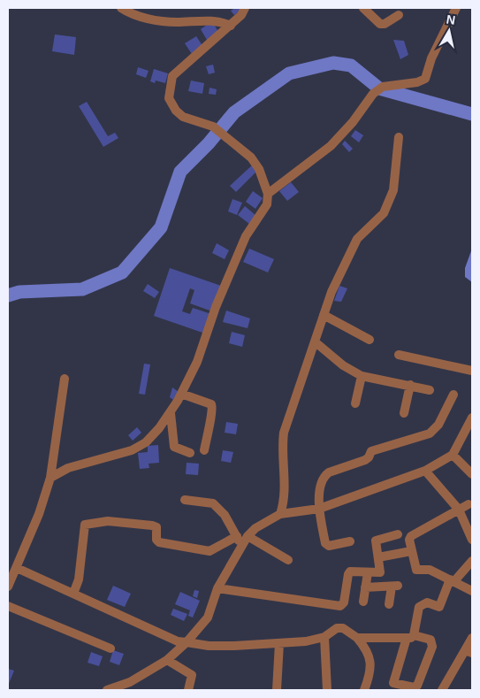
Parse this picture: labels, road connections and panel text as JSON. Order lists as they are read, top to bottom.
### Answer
{
  "north": "top"
}
